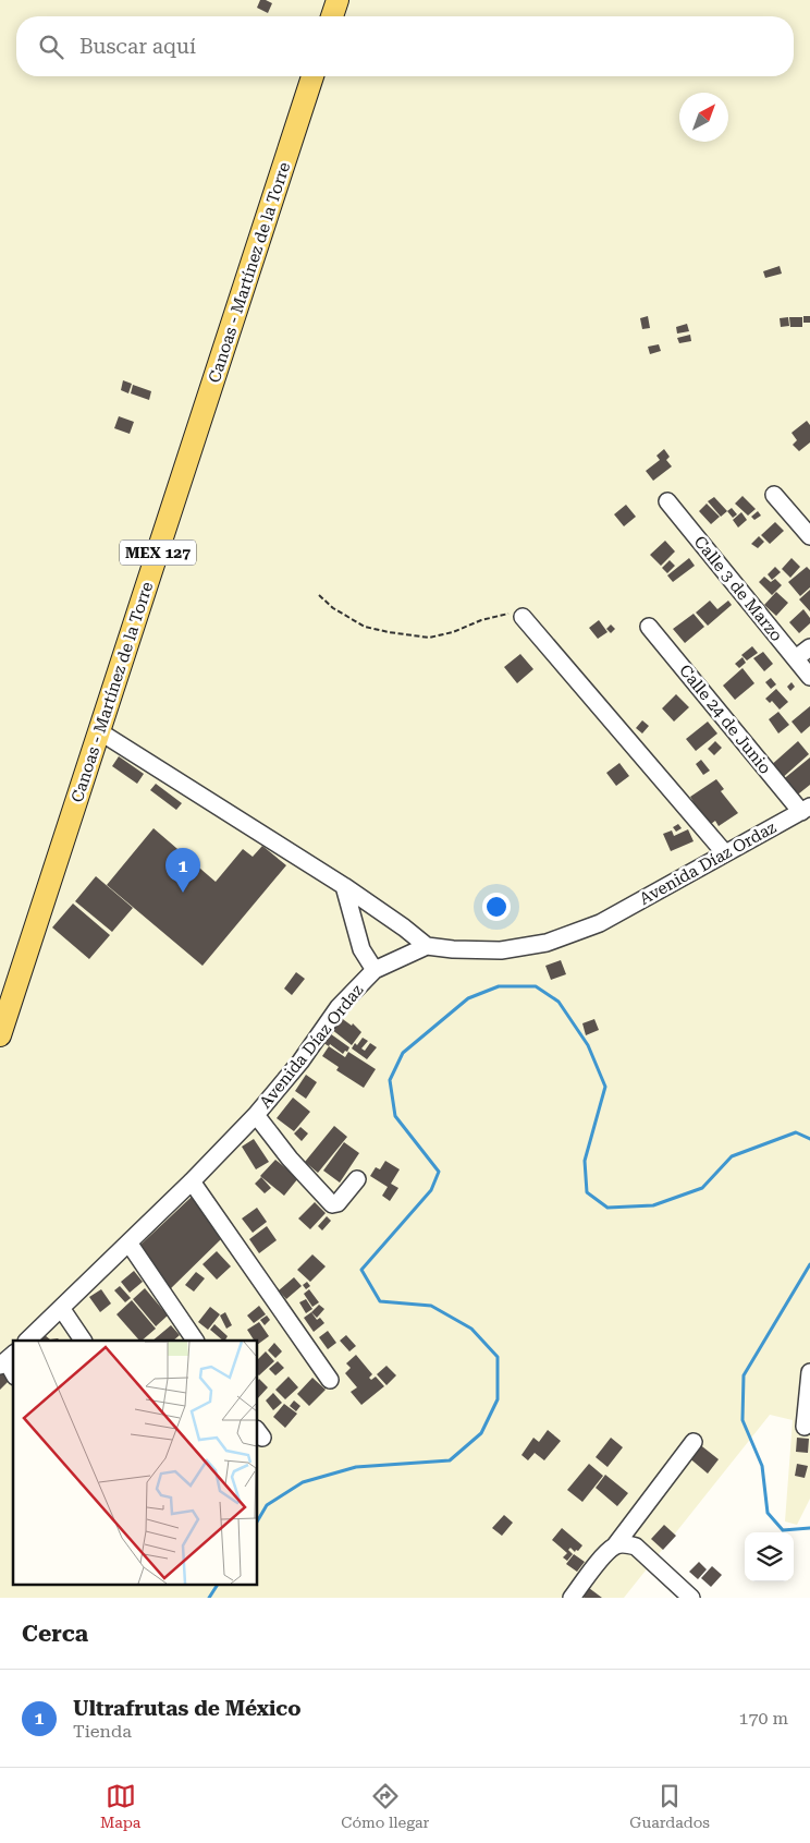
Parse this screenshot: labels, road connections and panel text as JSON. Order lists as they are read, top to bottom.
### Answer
{
  "streets": {
    "main road": ["Canoas - Martínez de la Torre", "MEX 127"],
    "street": ["Calle 3 de Marzo", "Calle 24 de Junio", "Avenida Díaz Ordaz"]
  },
  "crossings": [
    ["Calle 24 de Junio", "Avenida Díaz Ordaz"]
  ],
  "north": "top right",
  "page": {
    "search": "Buscar aquí",
    "pins": "1",
    "heading": "Cerca",
    "list": [
      {
        "mark": "1",
        "name": "Ultrafrutas de México",
        "note": "Tienda",
        "value": "170 m"
      }
    ],
    "nav": ["Mapa", "Cómo llegar", "Guardados"]
  }
}
